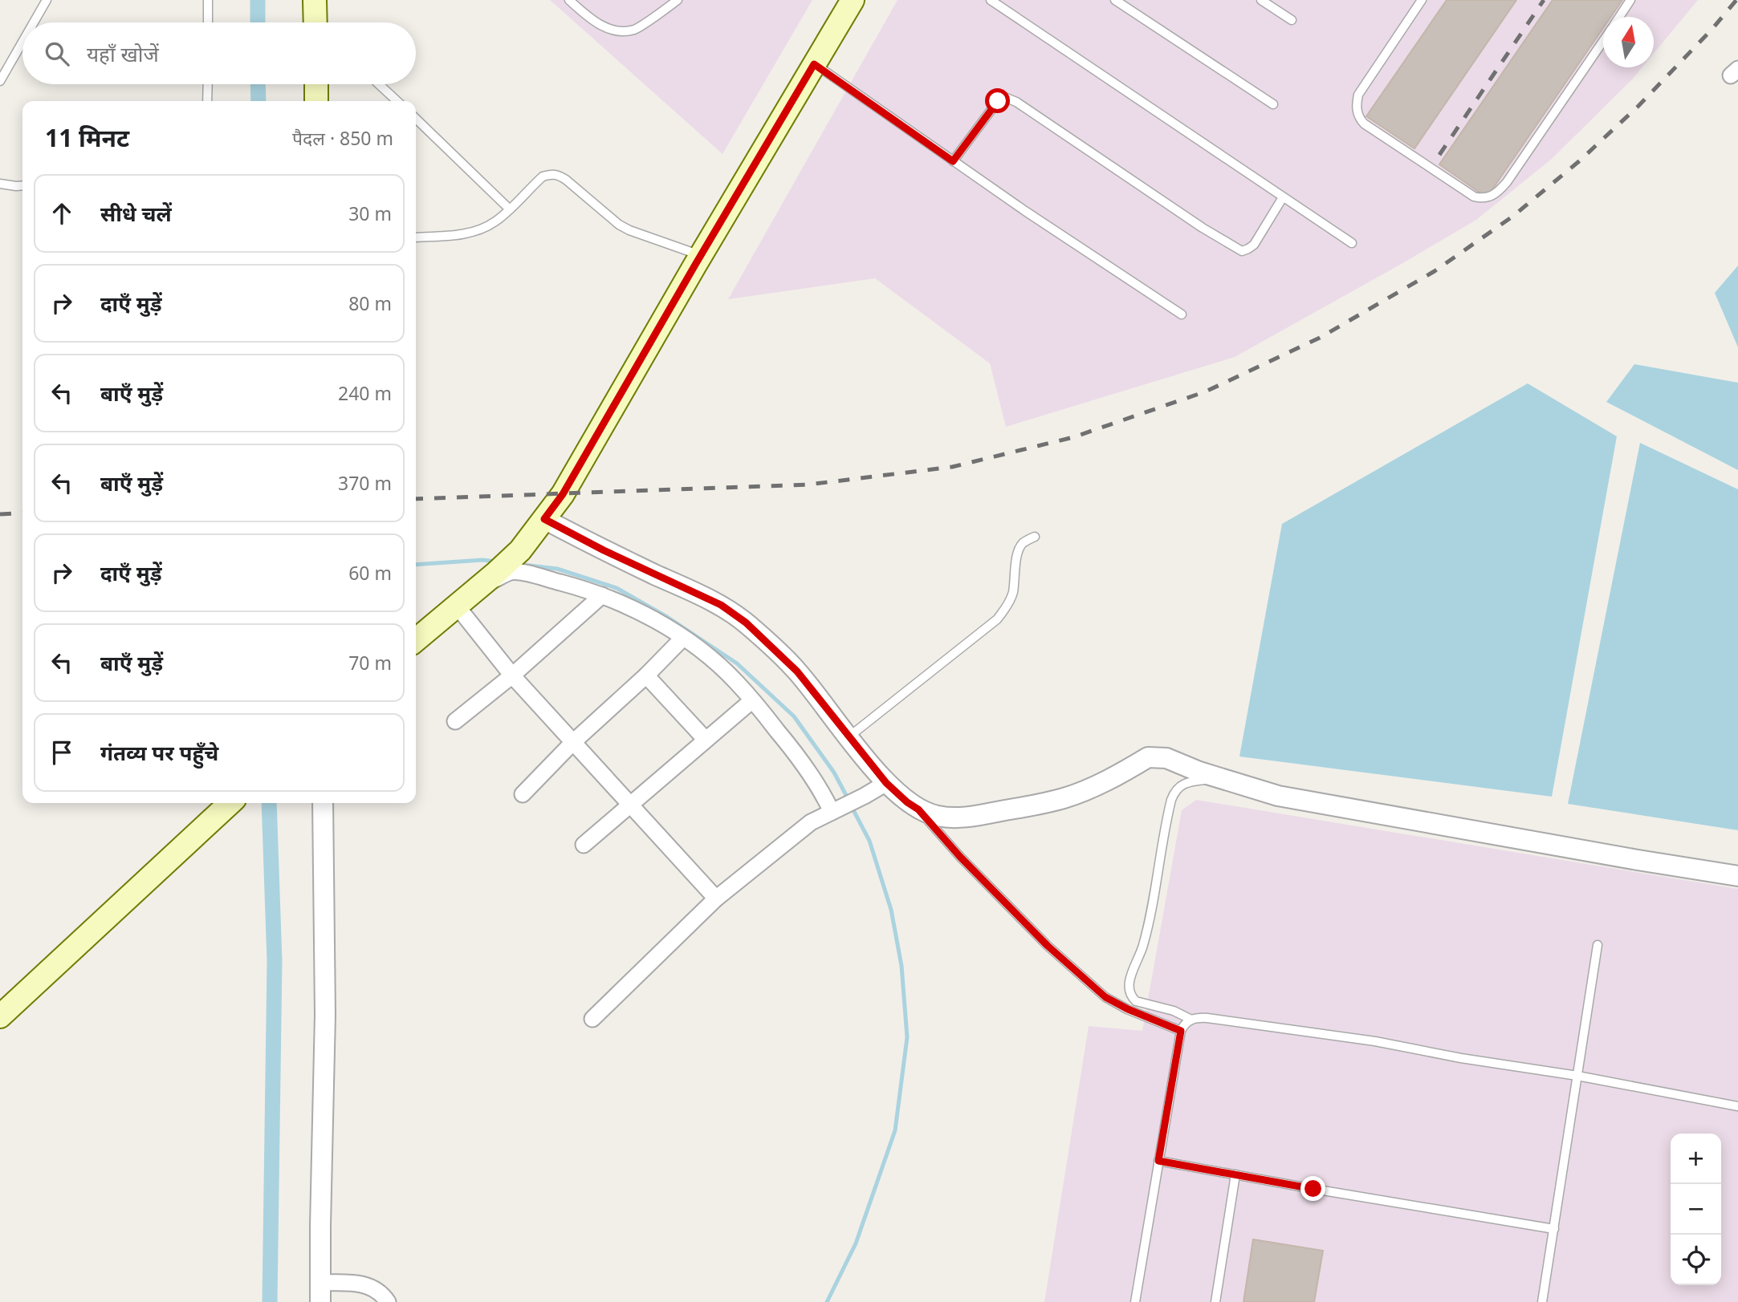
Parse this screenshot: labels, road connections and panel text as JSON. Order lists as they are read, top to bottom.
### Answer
{
  "north": "top",
  "page": {
    "search": "यहाँ खोजें",
    "heading": ["11 मिनट", "पैदल · 850 m"],
    "list": [
      ["सीधे चलें", "30 m"],
      ["दाएँ मुड़ें", "80 m"],
      ["बाएँ मुड़ें", "240 m"],
      ["बाएँ मुड़ें", "370 m"],
      ["दाएँ मुड़ें", "60 m"],
      ["बाएँ मुड़ें", "70 m"],
      "गंतव्य पर पहुँचे"
    ],
    "map_buttons": ["+", "−"]
  }
}
